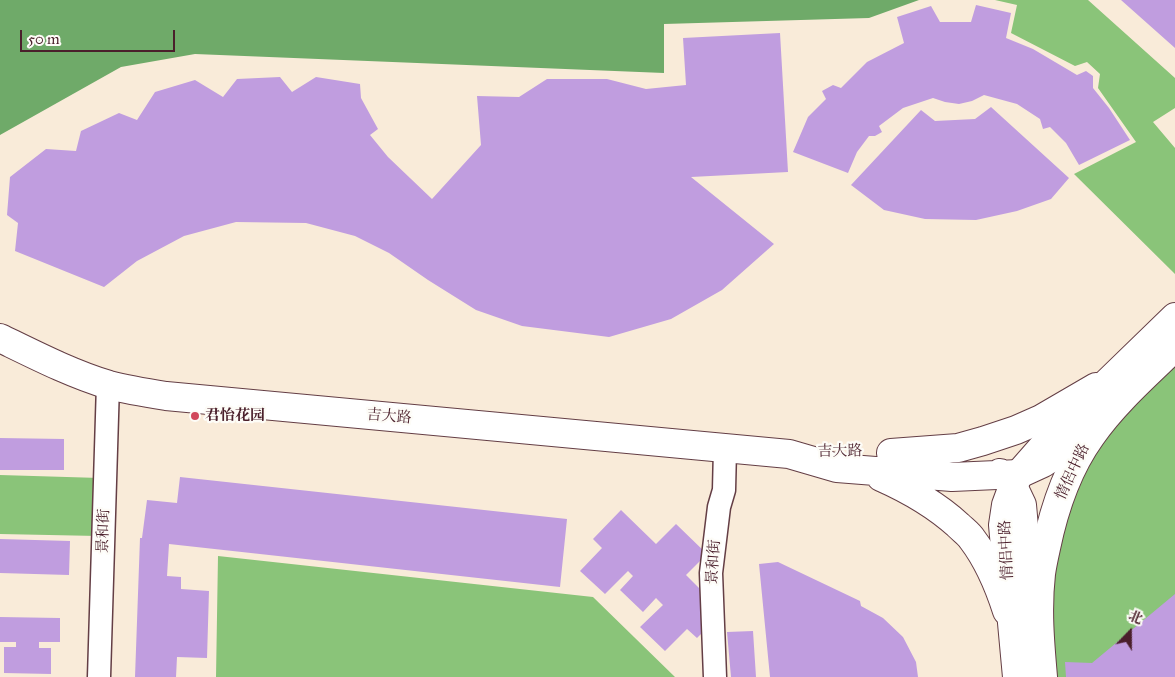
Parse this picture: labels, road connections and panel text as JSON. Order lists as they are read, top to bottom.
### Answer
{
  "streets": {
    "main road": ["吉大路", "情侶中路"],
    "street": ["景和街"]
  },
  "crossings": [
    ["吉大路", "景和街"]
  ],
  "places": ["君怡花园"],
  "scale_bar": "50 m",
  "north": "top"
}
